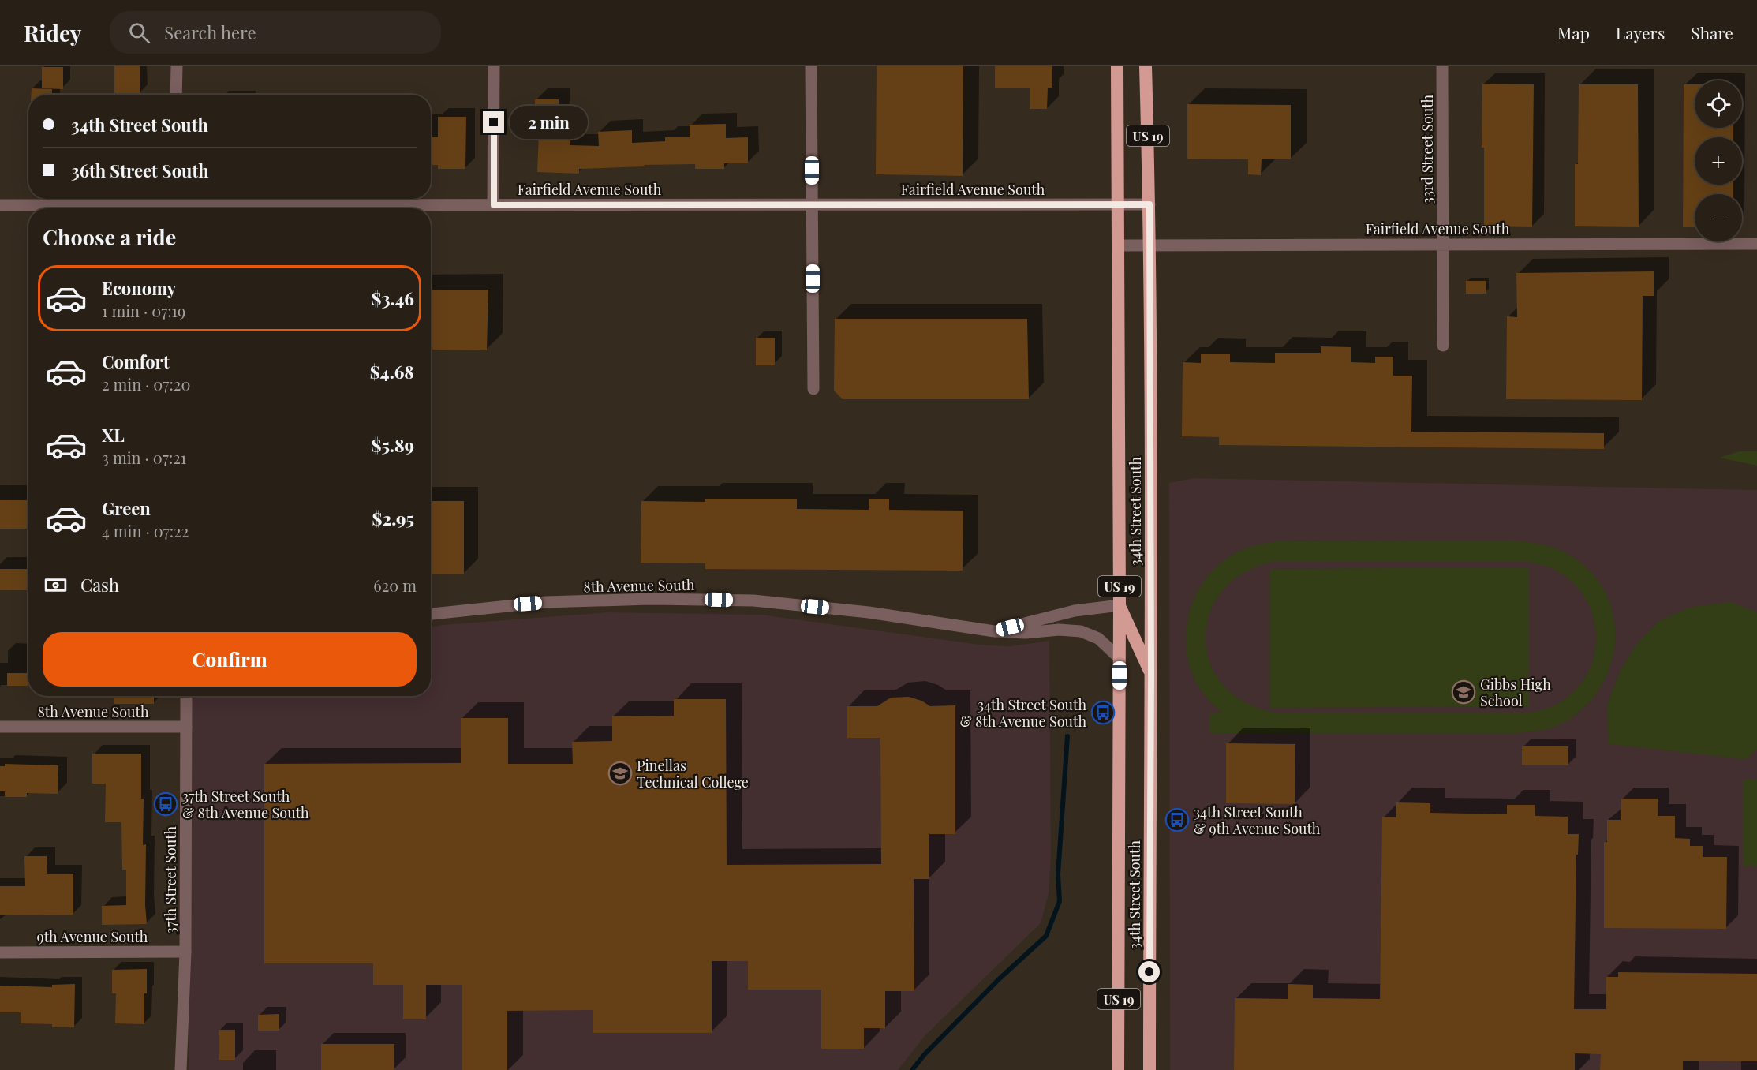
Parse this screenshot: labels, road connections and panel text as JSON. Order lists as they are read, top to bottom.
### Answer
{
  "streets": {
    "highway": ["US 19", "34th Street South"],
    "street": [
      "33rd Street South",
      "Fairfield Avenue South",
      "8th Avenue South",
      "37th Street South",
      "9th Avenue South"
    ]
  },
  "crossings": [
    ["33rd Street South", "Fairfield Avenue South"],
    ["Fairfield Avenue South", "34th Street South"],
    ["34th Street South", "8th Avenue South"],
    ["8th Avenue South", "37th Street South"],
    ["37th Street South", "9th Avenue South"]
  ],
  "places": {
    "school or university": ["Gibbs High School", "Pinellas Technical College"],
    "bus stop": ["34th Street South & 8th Avenue South", "37th Street South & 8th Avenue South", "34th Street South & 9th Avenue South"]
  },
  "page": {
    "header": "Ridey",
    "search": "Search here",
    "nav": ["Map", "Layers", "Share"],
    "map_buttons": ["+", "−"],
    "banner": ["34th Street South", "36th Street South"],
    "bubble": "2 min",
    "heading": "Choose a ride",
    "list": [
      {
        "name": "Economy",
        "note": "1 min · 07:19",
        "value": "$3.46"
      },
      {
        "name": "Comfort",
        "note": "2 min · 07:20",
        "value": "$4.68"
      },
      {
        "name": "XL",
        "note": "3 min · 07:21",
        "value": "$5.89"
      },
      {
        "name": "Green",
        "note": "4 min · 07:22",
        "value": "$2.95"
      }
    ],
    "pay": ["Cash", "620 m"],
    "buttons": "Confirm"
  }
}
